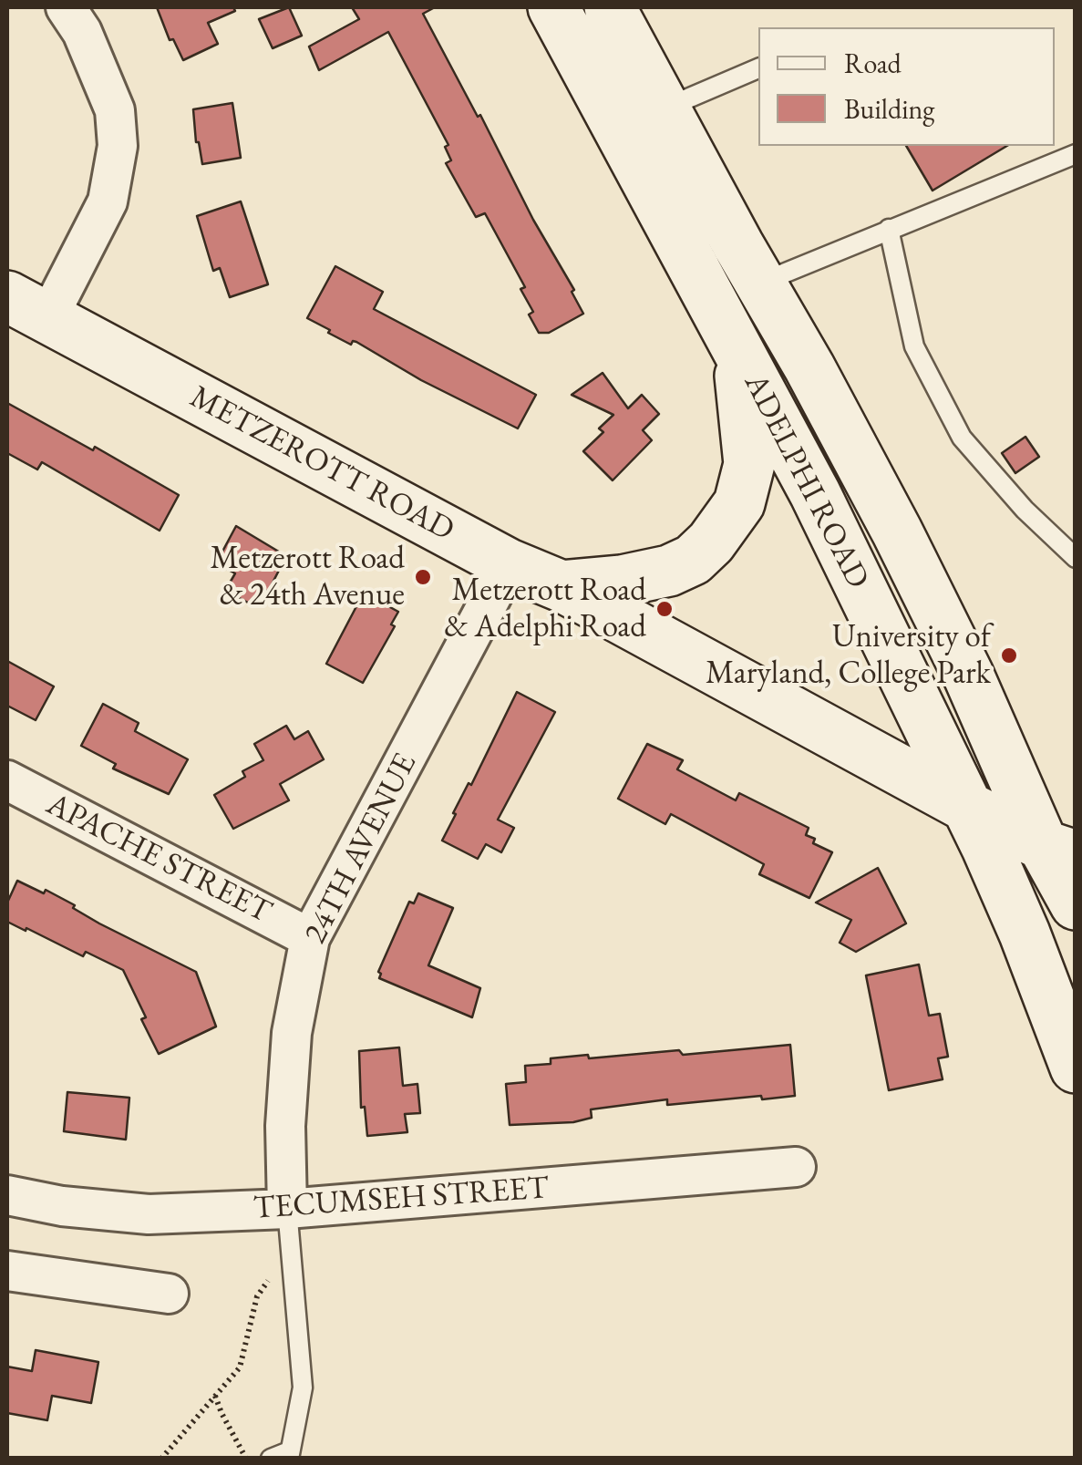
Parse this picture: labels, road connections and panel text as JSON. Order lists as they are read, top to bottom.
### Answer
{
  "streets": {
    "main road": ["METZEROTT ROAD", "ADELPHI ROAD"],
    "street": ["24TH AVENUE", "APACHE STREET", "TECUMSEH STREET"]
  },
  "crossings": [
    ["METZEROTT ROAD", "ADELPHI ROAD"],
    ["METZEROTT ROAD", "24TH AVENUE"],
    ["24TH AVENUE", "APACHE STREET"],
    ["24TH AVENUE", "TECUMSEH STREET"]
  ],
  "places": ["Metzerott Road & 24th Avenue", "Metzerott Road & Adelphi Road", "University of Maryland, College Park"],
  "legend": ["Road", "Building"]
}
